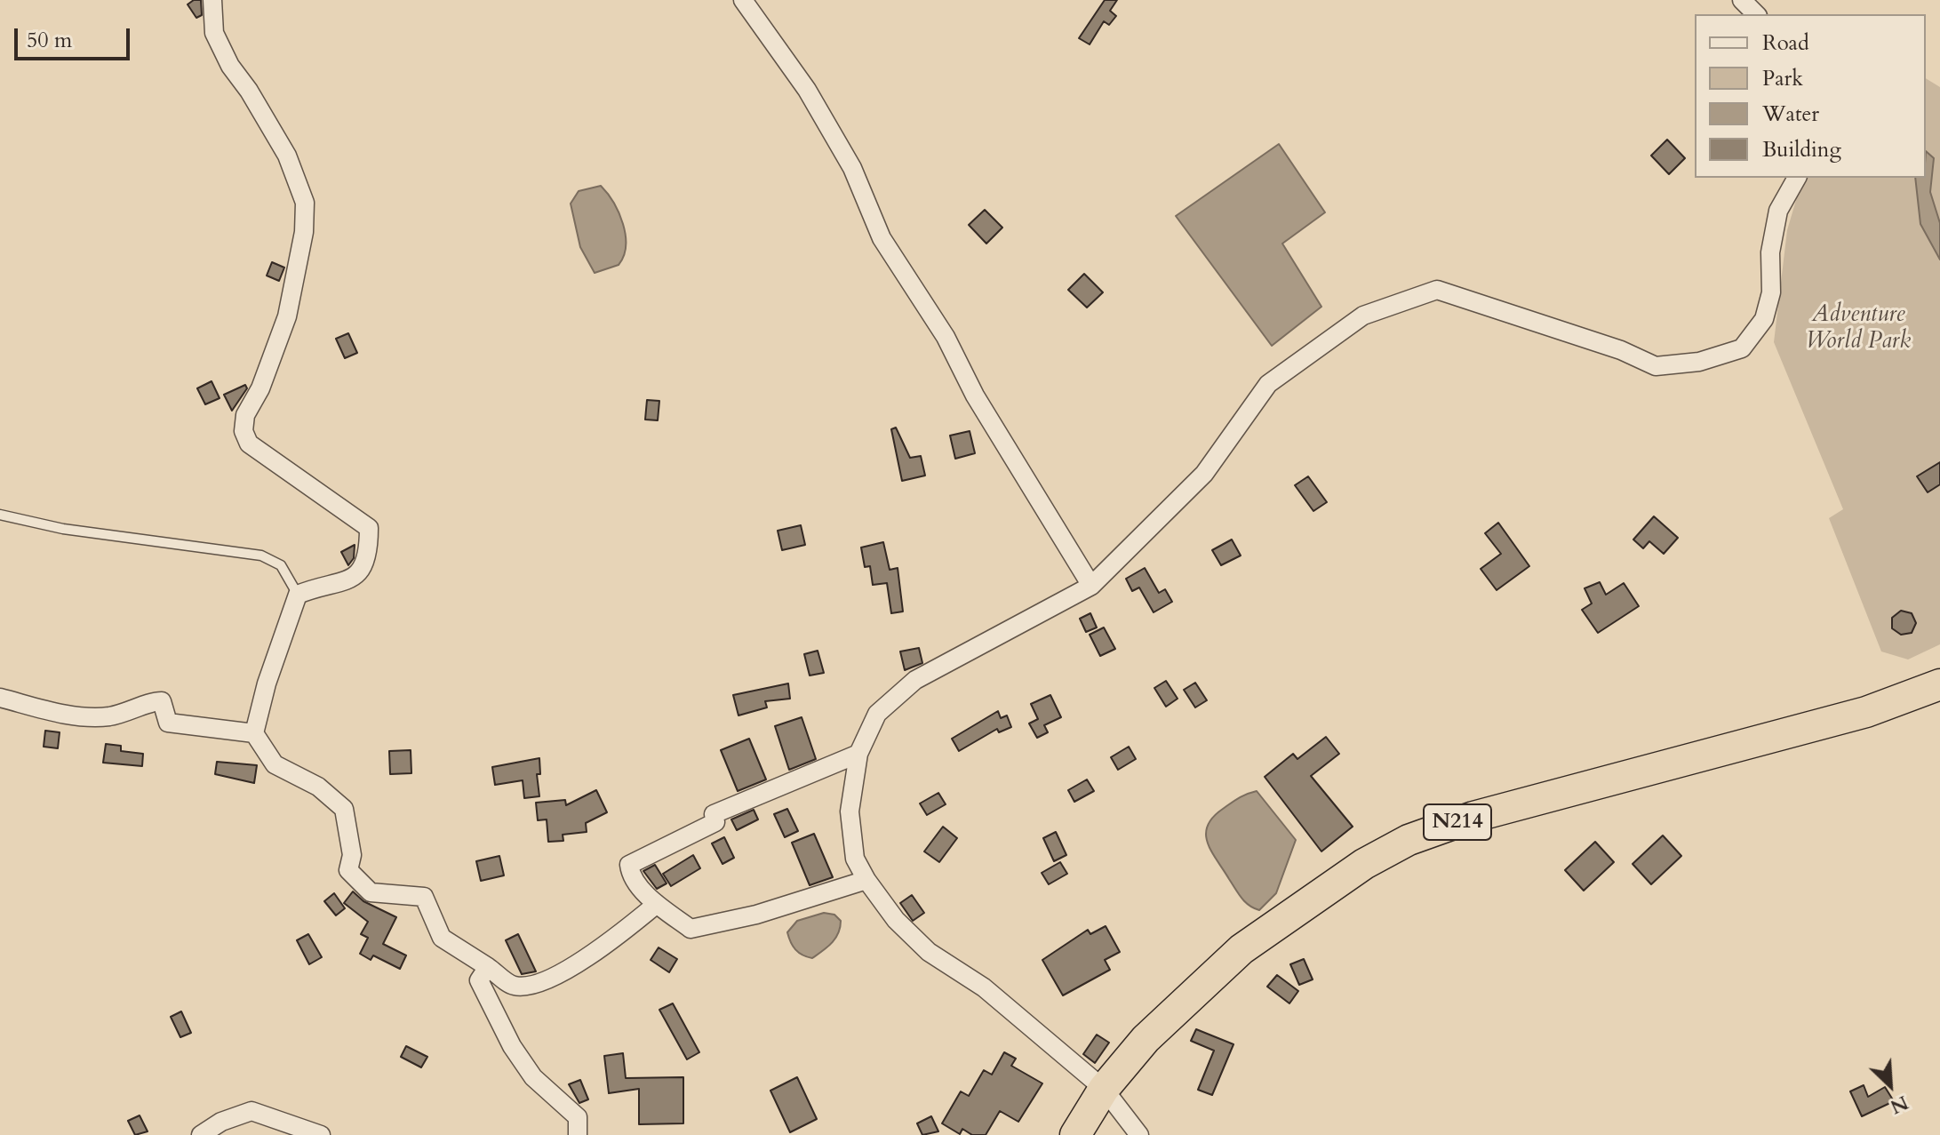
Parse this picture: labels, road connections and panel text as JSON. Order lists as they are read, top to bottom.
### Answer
{
  "streets": {
    "highway": ["N214"]
  },
  "parks": ["Adventure World Park"],
  "legend": [
    "Road",
    "Park",
    "Water",
    "Building"
  ],
  "scale_bar": "50 m",
  "north": "bottom right"
}
